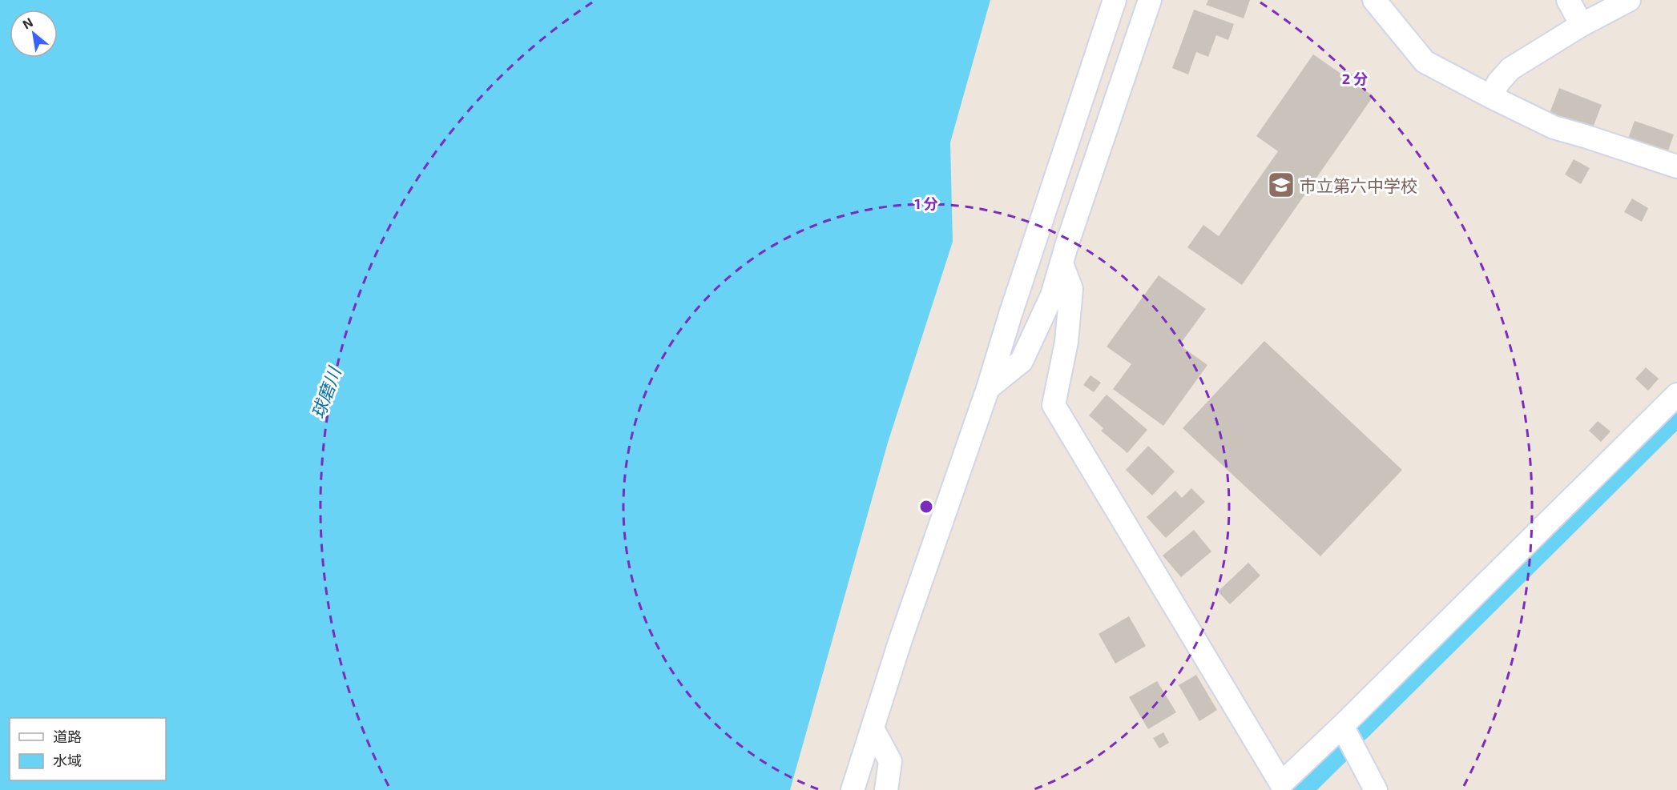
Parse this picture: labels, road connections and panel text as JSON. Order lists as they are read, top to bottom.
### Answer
{
  "water": ["球磨川"],
  "places": {
    "school or university": ["市立第六中学校"]
  },
  "legend": ["道路", "水域"],
  "north": "top left",
  "rings": ["2 分", "1 分"]
}
